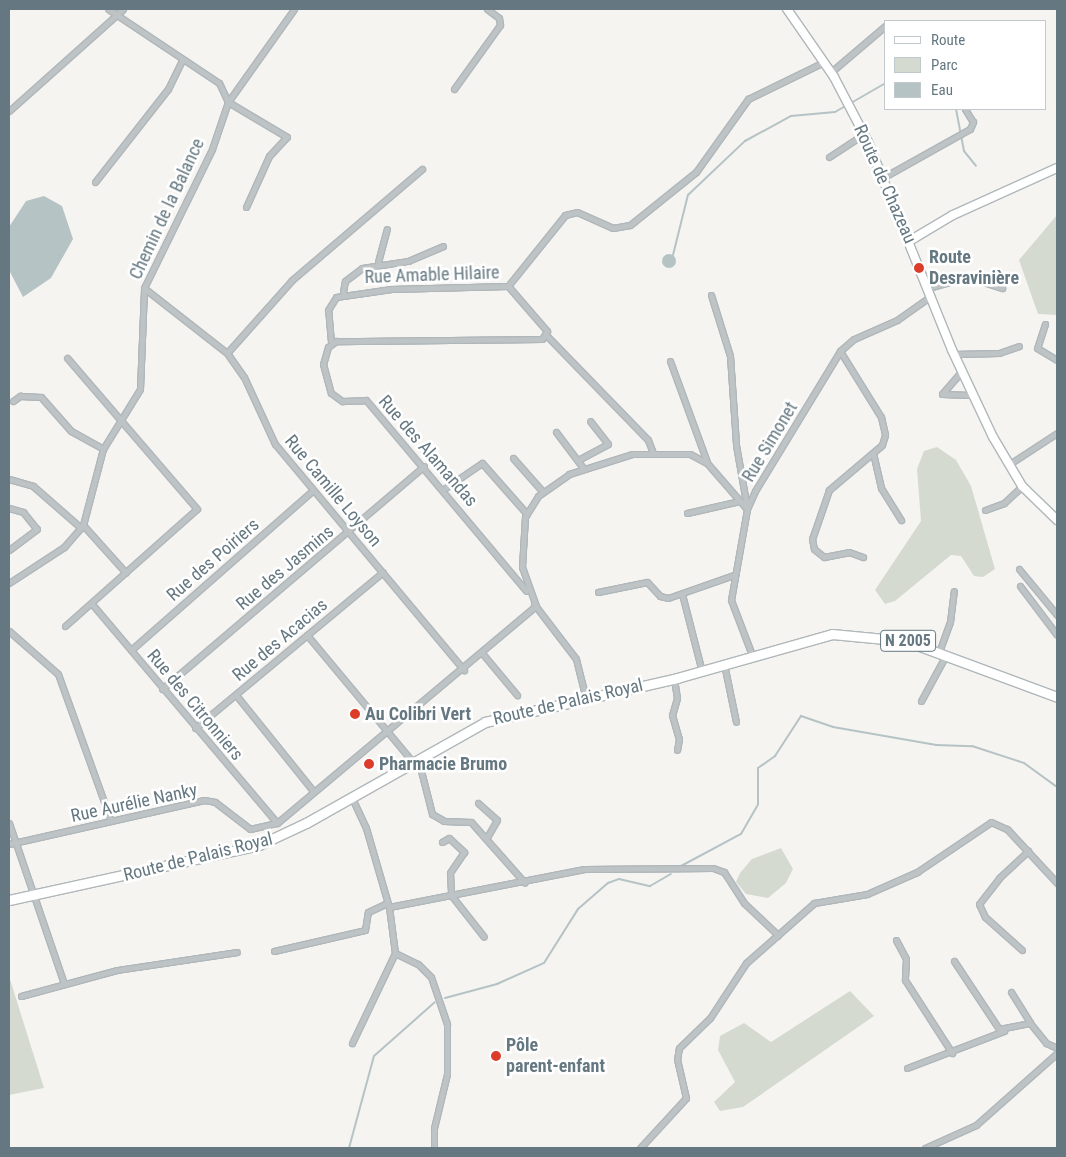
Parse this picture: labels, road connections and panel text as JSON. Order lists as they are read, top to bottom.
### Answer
{
  "streets": {
    "main road": ["Route de Chazeau", "N 2005", "Route de Palais Royal"],
    "street": [
      "Chemin de la Balance",
      "Rue Amable Hilaire",
      "Rue Simonet",
      "Rue des Alamandas",
      "Rue Camille Loyson",
      "Rue des Poiriers",
      "Rue des Jasmins",
      "Rue des Acacias",
      "Rue des Citronniers",
      "Rue Aurélie Nanky"
    ]
  },
  "crossings": [
    ["Route de Chazeau", "Rue Simonet"],
    ["Chemin de la Balance", "Rue Camille Loyson"],
    ["Rue Amable Hilaire", "Rue des Alamandas"],
    ["Rue Simonet", "Route de Palais Royal"],
    ["Rue des Alamandas", "Rue des Jasmins"],
    ["Rue des Alamandas", "Route de Palais Royal"],
    ["Rue des Alamandas", "Rue Aurélie Nanky"],
    ["Rue Camille Loyson", "Rue des Poiriers"],
    ["Rue Camille Loyson", "Rue des Jasmins"],
    ["Rue Camille Loyson", "Rue des Acacias"],
    ["Rue Camille Loyson", "Rue Aurélie Nanky"],
    ["Rue des Poiriers", "Rue des Citronniers"],
    ["Rue des Jasmins", "Rue des Citronniers"],
    ["Rue des Acacias", "Rue des Citronniers"],
    ["Rue des Citronniers", "Rue Aurélie Nanky"]
  ],
  "places": [
    "Route Desravinière",
    "Au Colibri Vert",
    "Pharmacie Brumo",
    "Pôle parent-enfant"
  ],
  "legend": ["Route", "Parc", "Eau"]
}
